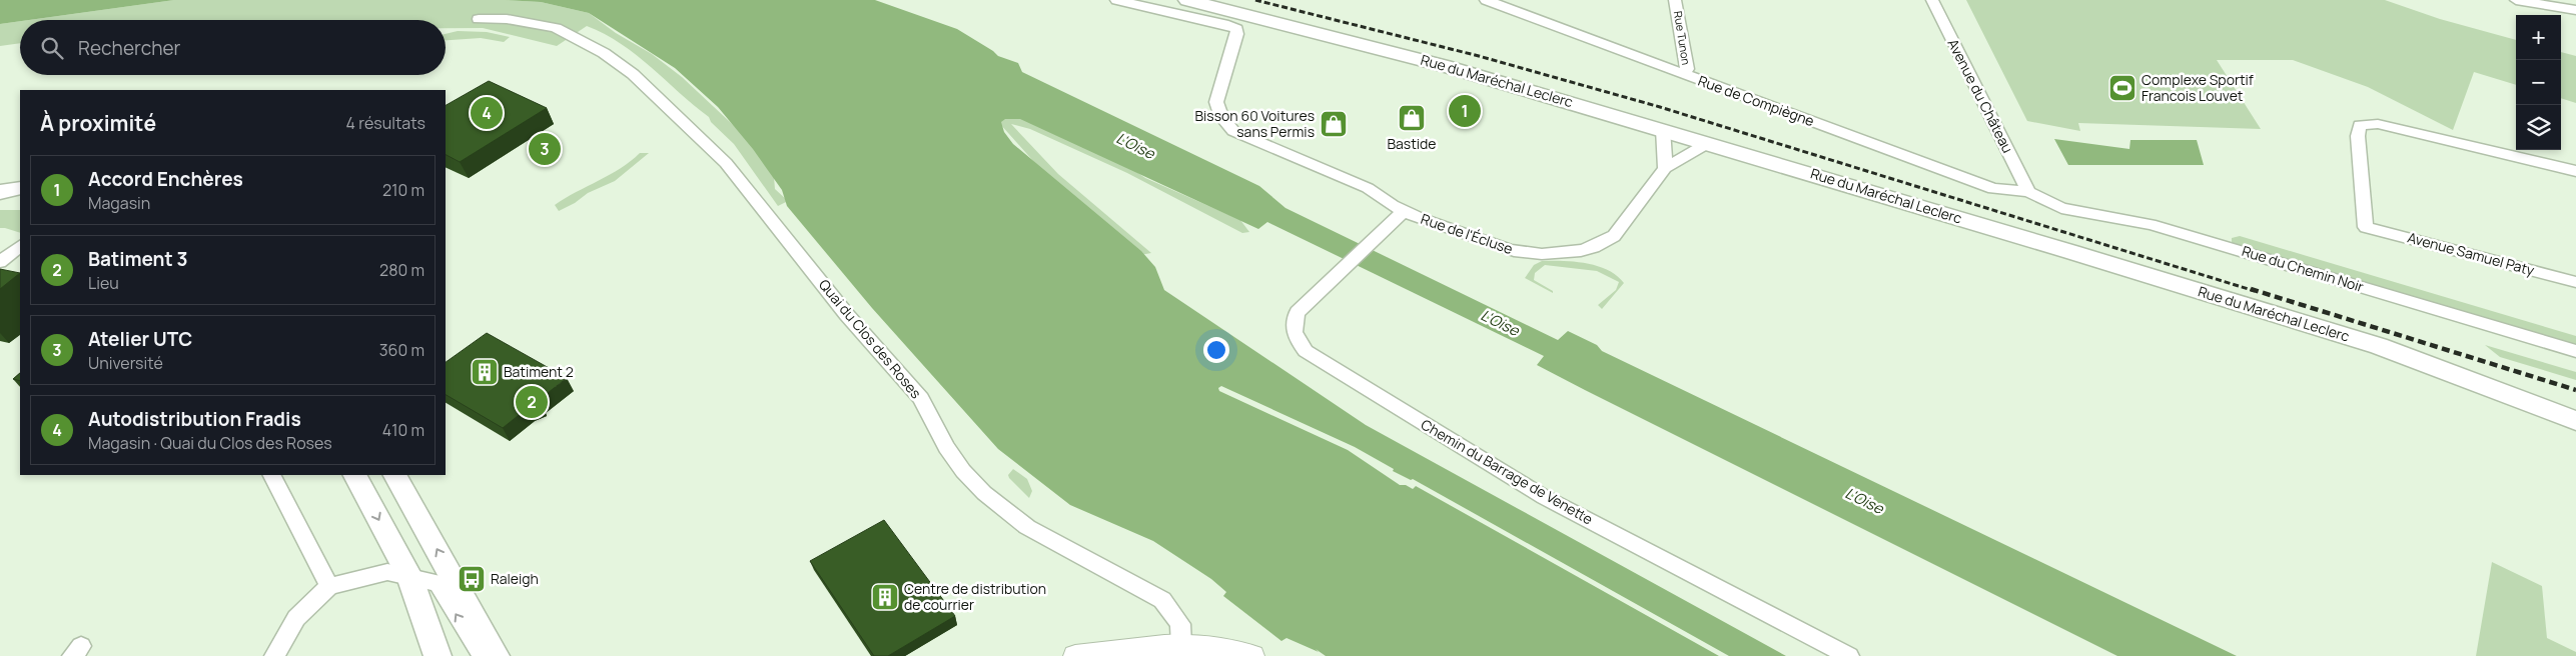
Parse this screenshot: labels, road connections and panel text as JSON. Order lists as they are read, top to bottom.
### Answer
{
  "streets": {
    "main road": ["Rue du Maréchal Leclerc"],
    "street": [
      "Rue Tunon",
      "Avenue du Château",
      "Rue de Compiègne",
      "Rue de l'Écluse",
      "Avenue Samuel Paty",
      "Rue du Chemin Noir",
      "Quai du Clos des Roses",
      "Chemin du Barrage de Venette"
    ]
  },
  "crossings": [
    ["Rue Tunon", "Rue de Compiègne"],
    ["Avenue du Château", "Rue de Compiègne"],
    ["Avenue du Château", "Rue du Chemin Noir"],
    ["Rue de Compiègne", "Rue du Chemin Noir"],
    ["Rue de l'Écluse", "Chemin du Barrage de Venette"]
  ],
  "water": ["L'Oise"],
  "places": {
    "sports": ["Complexe Sportif Francois Louvet"],
    "shop": ["Bastide", "Bisson 60 Voitures sans Permis"],
    "building": ["Batiment 2", "Centre de distribution de courrier"],
    "bus stop": ["Raleigh"]
  },
  "page": {
    "map_buttons": ["+", "−"],
    "search": "Rechercher",
    "heading": ["À proximité", "4 résultats"],
    "pins": [
      "1",
      "4",
      "3",
      "2"
    ],
    "list": [
      {
        "mark": "1",
        "name": "Accord Enchères",
        "note": "Magasin",
        "value": "210 m"
      },
      {
        "mark": "2",
        "name": "Batiment 3",
        "note": "Lieu",
        "value": "280 m"
      },
      {
        "mark": "3",
        "name": "Atelier UTC",
        "note": "Université",
        "value": "360 m"
      },
      {
        "mark": "4",
        "name": "Autodistribution Fradis",
        "note": "Magasin · Quai du Clos des Roses",
        "value": "410 m"
      }
    ]
  }
}
